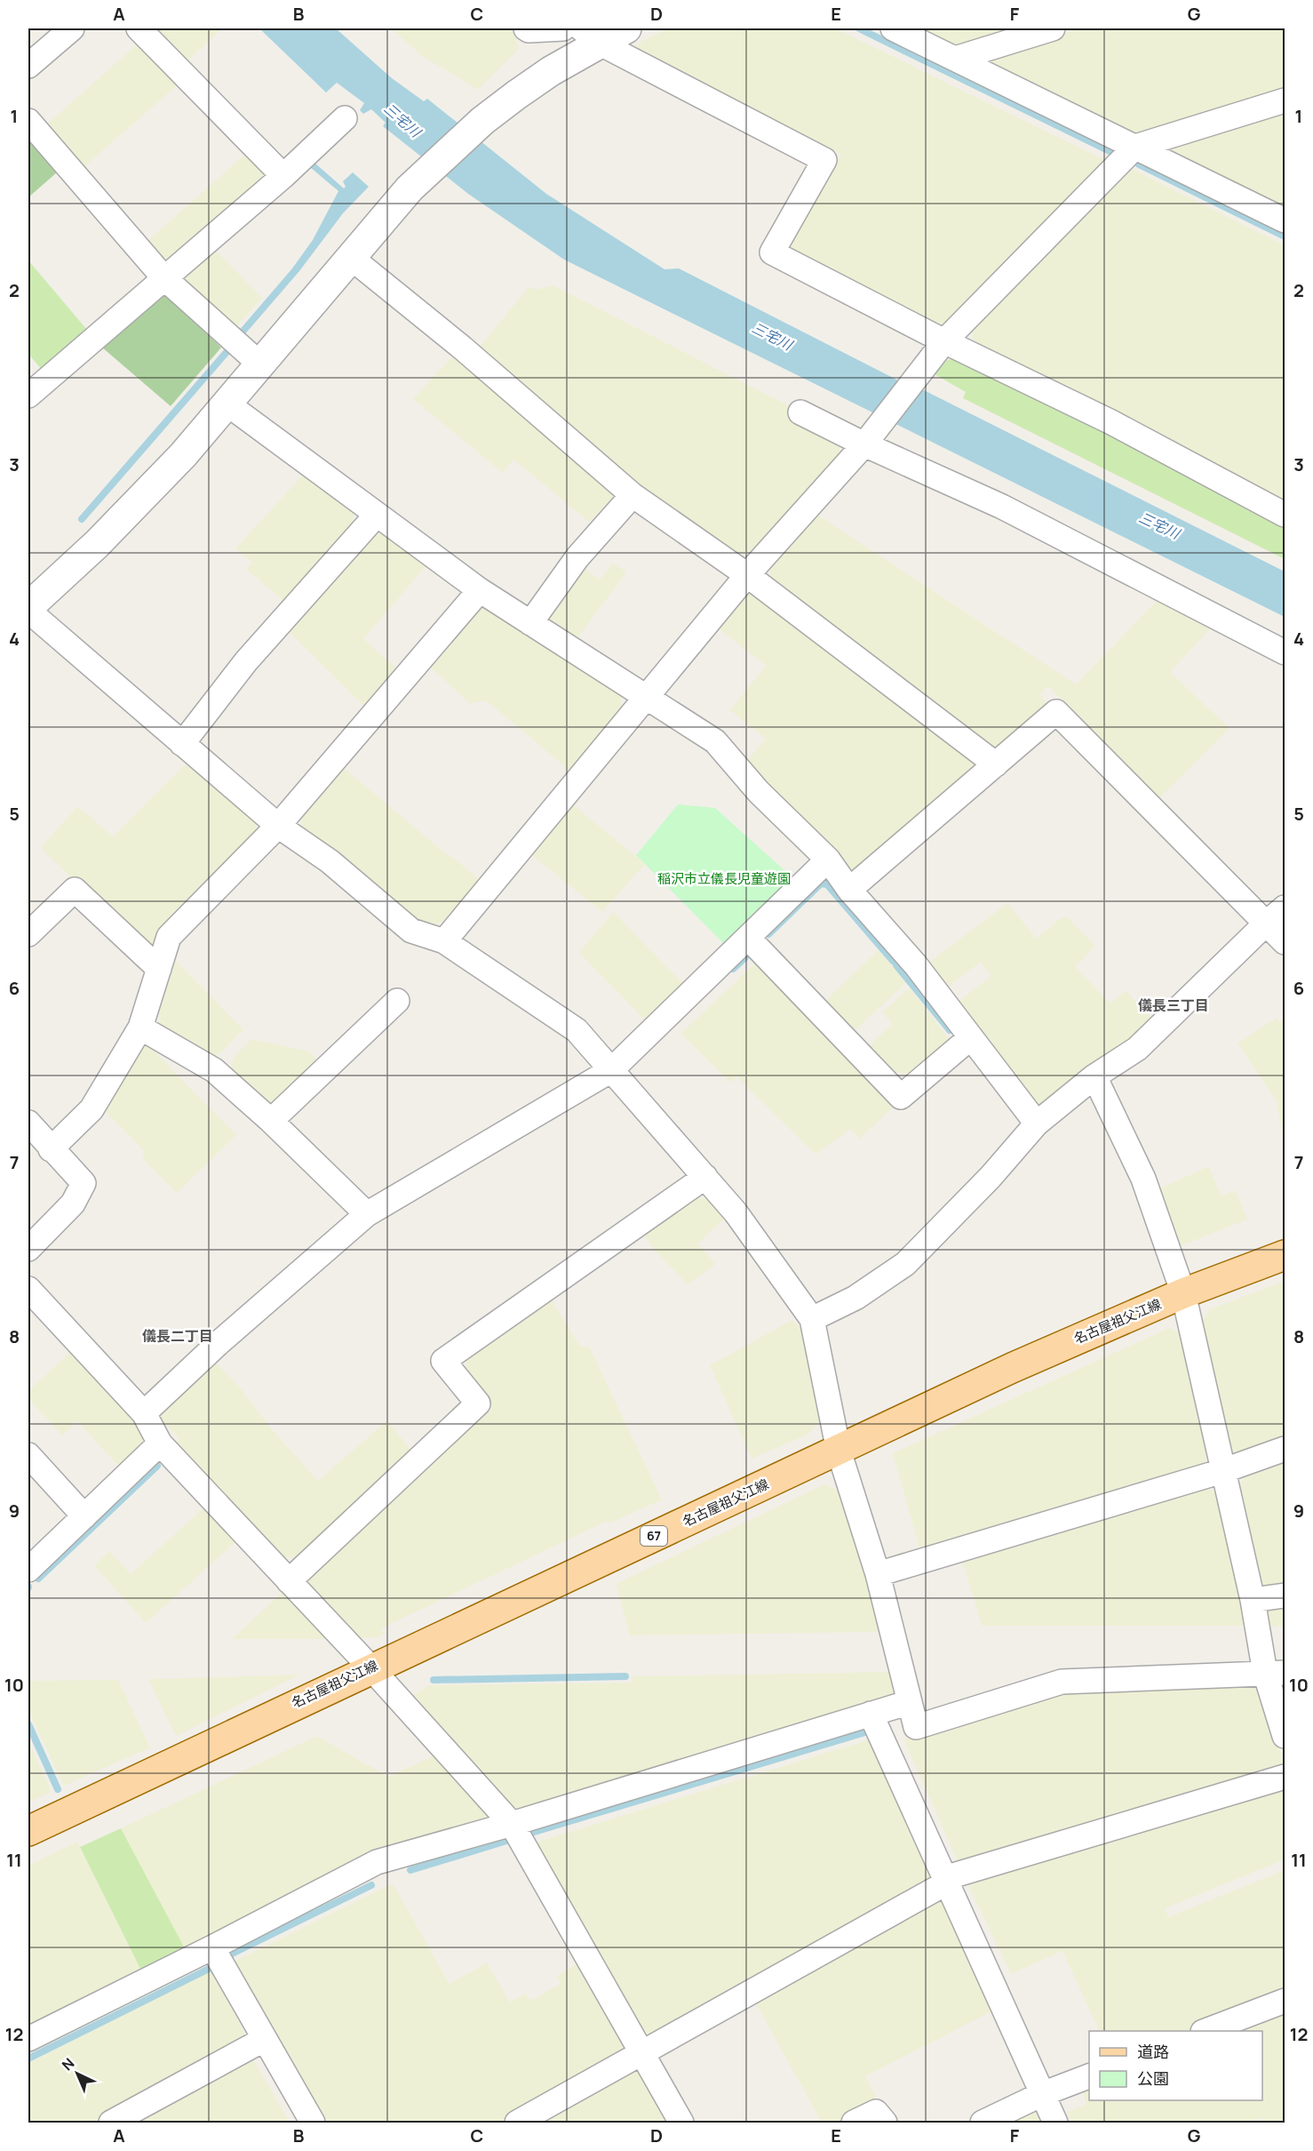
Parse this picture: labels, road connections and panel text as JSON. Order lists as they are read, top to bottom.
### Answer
{
  "streets": {
    "main road": ["名古屋祖父江線", "67"]
  },
  "districts": ["儀長三丁目", "儀長二丁目"],
  "water": ["三宅川"],
  "parks": ["稲沢市立儀長児童遊園"],
  "legend": ["道路", "公園"],
  "north": "top left",
  "grid": {
    "columns": [
      "A",
      "B",
      "C",
      "D",
      "E",
      "F",
      "G"
    ],
    "rows": [
      "1",
      "2",
      "3",
      "4",
      "5",
      "6",
      "7",
      "8",
      "9",
      "10",
      "11",
      "12"
    ]
  }
}
